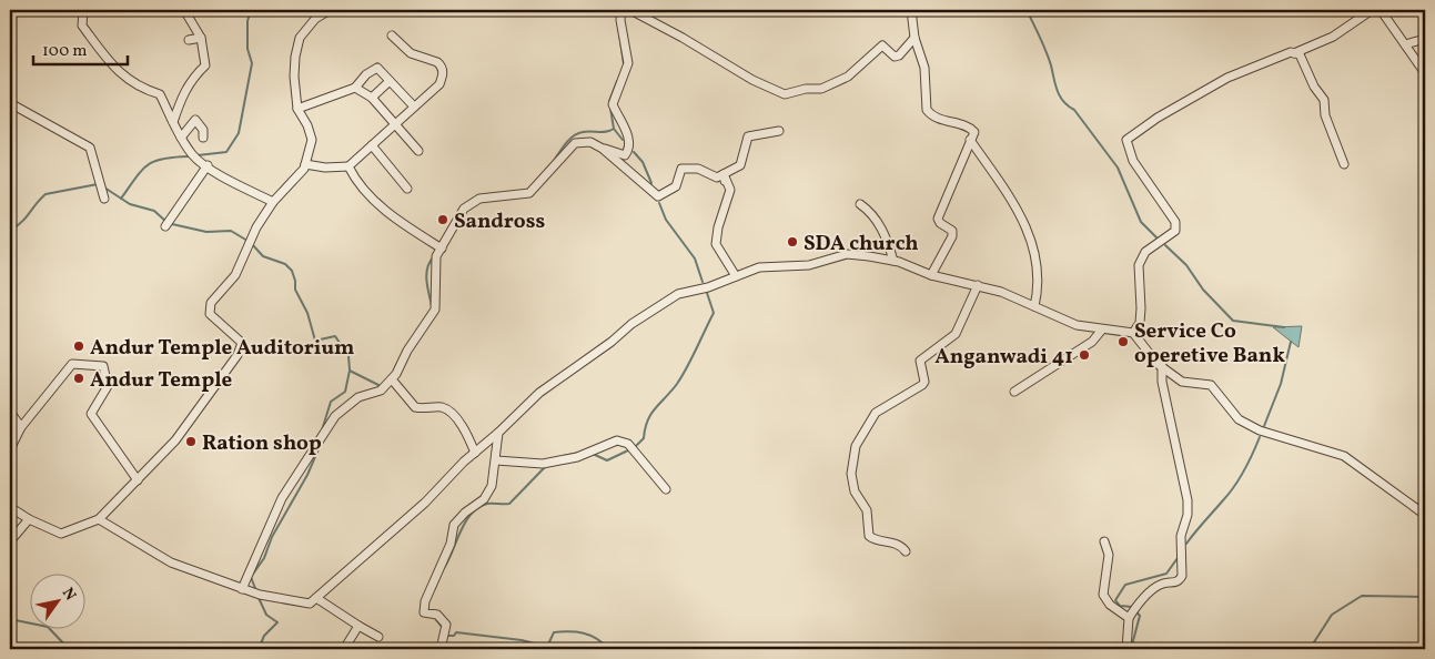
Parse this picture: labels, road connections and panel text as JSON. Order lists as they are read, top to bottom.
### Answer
{
  "places": [
    "Sandross",
    "SDA church",
    "Service Co operetive Bank",
    "Andur Temple Auditorium",
    "Anganwadi 41",
    "Andur Temple",
    "Ration shop"
  ],
  "scale_bar": "100 m",
  "north": "top right"
}
